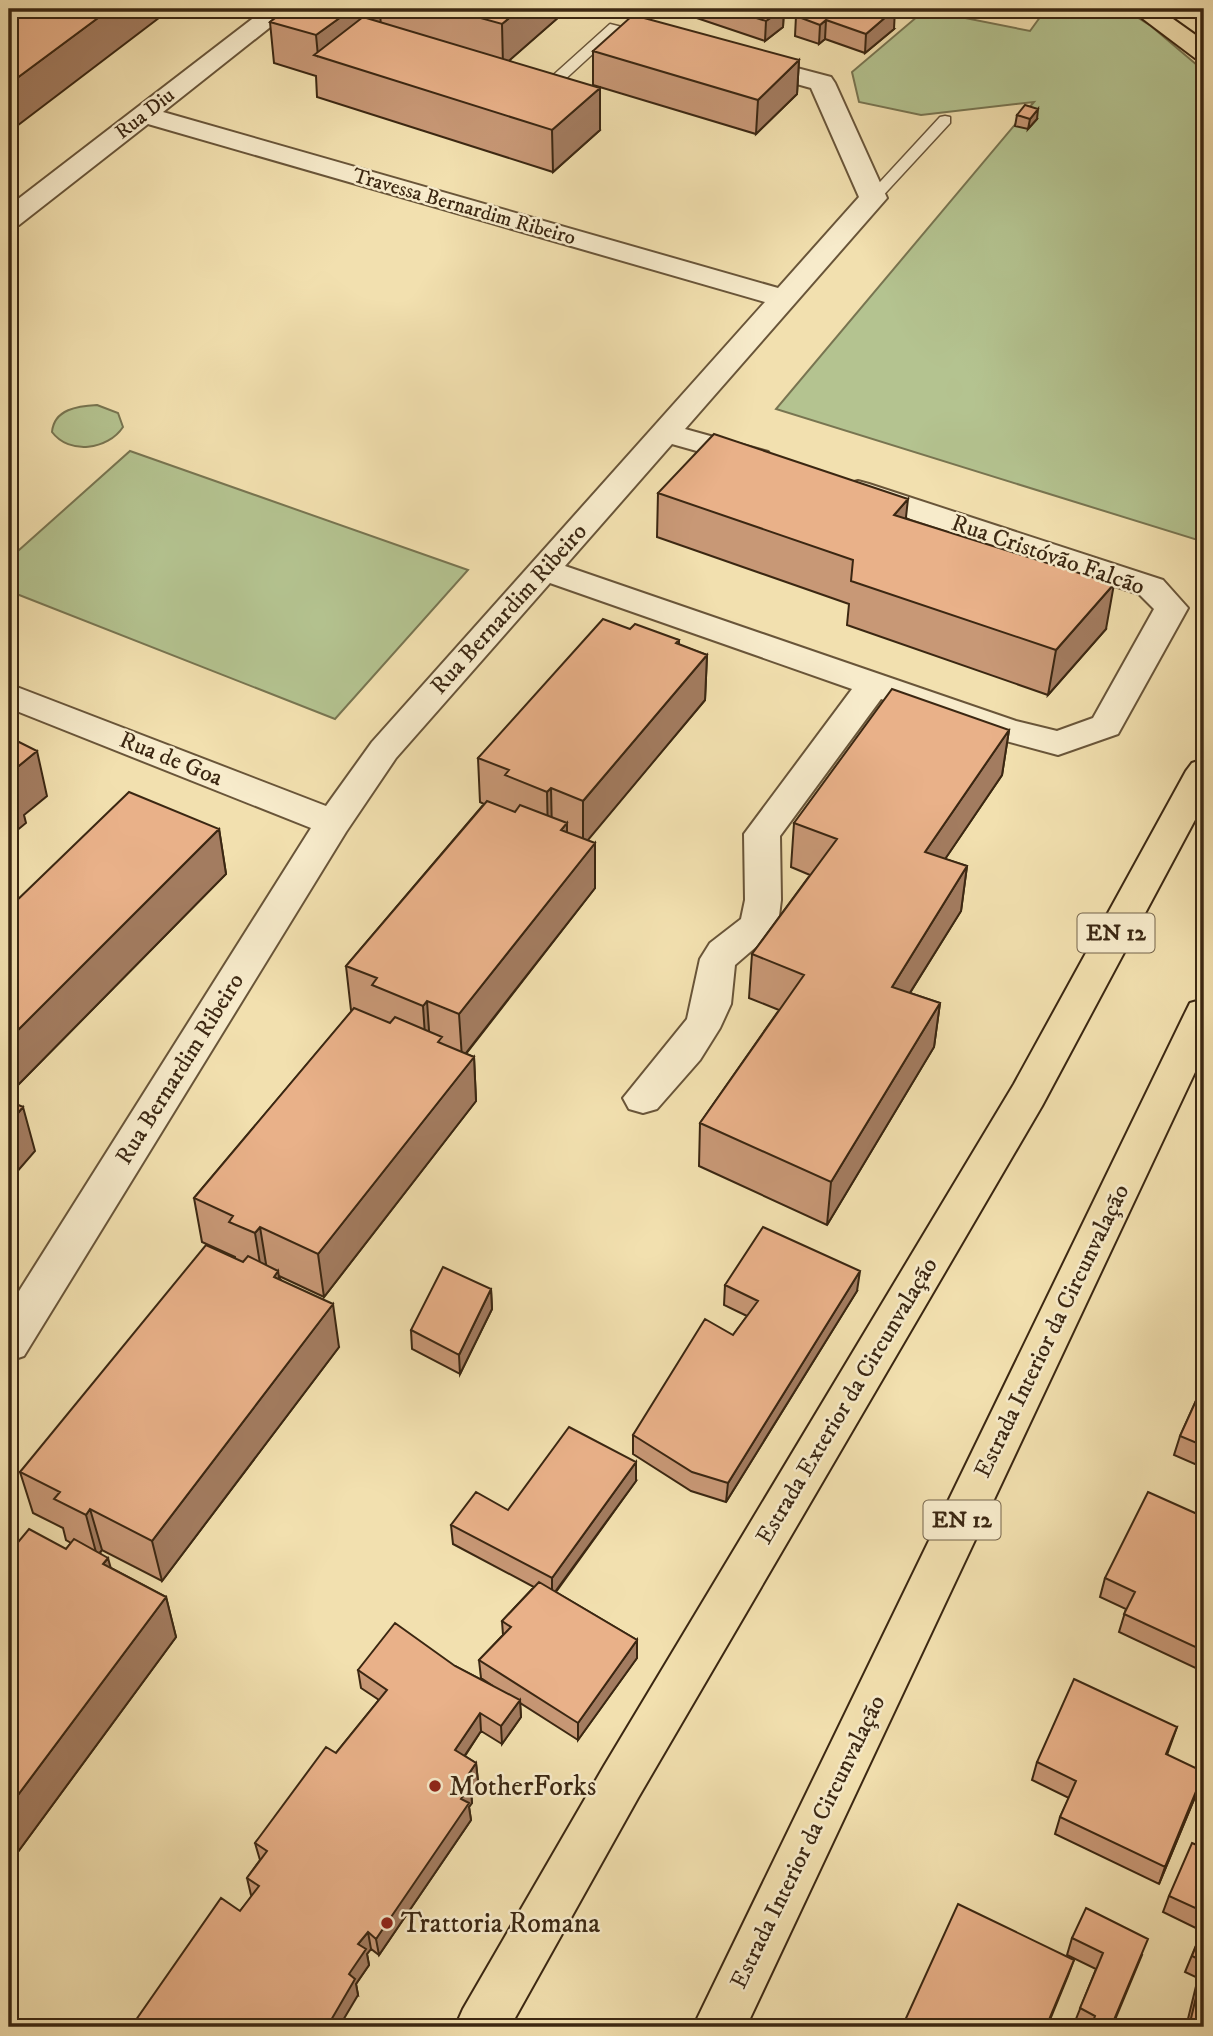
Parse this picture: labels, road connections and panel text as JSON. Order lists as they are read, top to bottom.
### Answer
{
  "streets": {
    "main road": ["EN 12", "Estrada Interior da Circunvalação", "Estrada Exterior da Circunvalação"],
    "street": [
      "Rua Diu",
      "Travessa Bernardim Ribeiro",
      "Rua Cristóvão Falcão",
      "Rua Bernardim Ribeiro",
      "Rua de Goa"
    ]
  },
  "crossings": [
    ["Rua Diu", "Travessa Bernardim Ribeiro"],
    ["Travessa Bernardim Ribeiro", "Rua Bernardim Ribeiro"],
    ["Rua Cristóvão Falcão", "Rua Bernardim Ribeiro"],
    ["Rua Bernardim Ribeiro", "Rua de Goa"]
  ],
  "places": ["MotherForks", "Trattoria Romana"]
}
